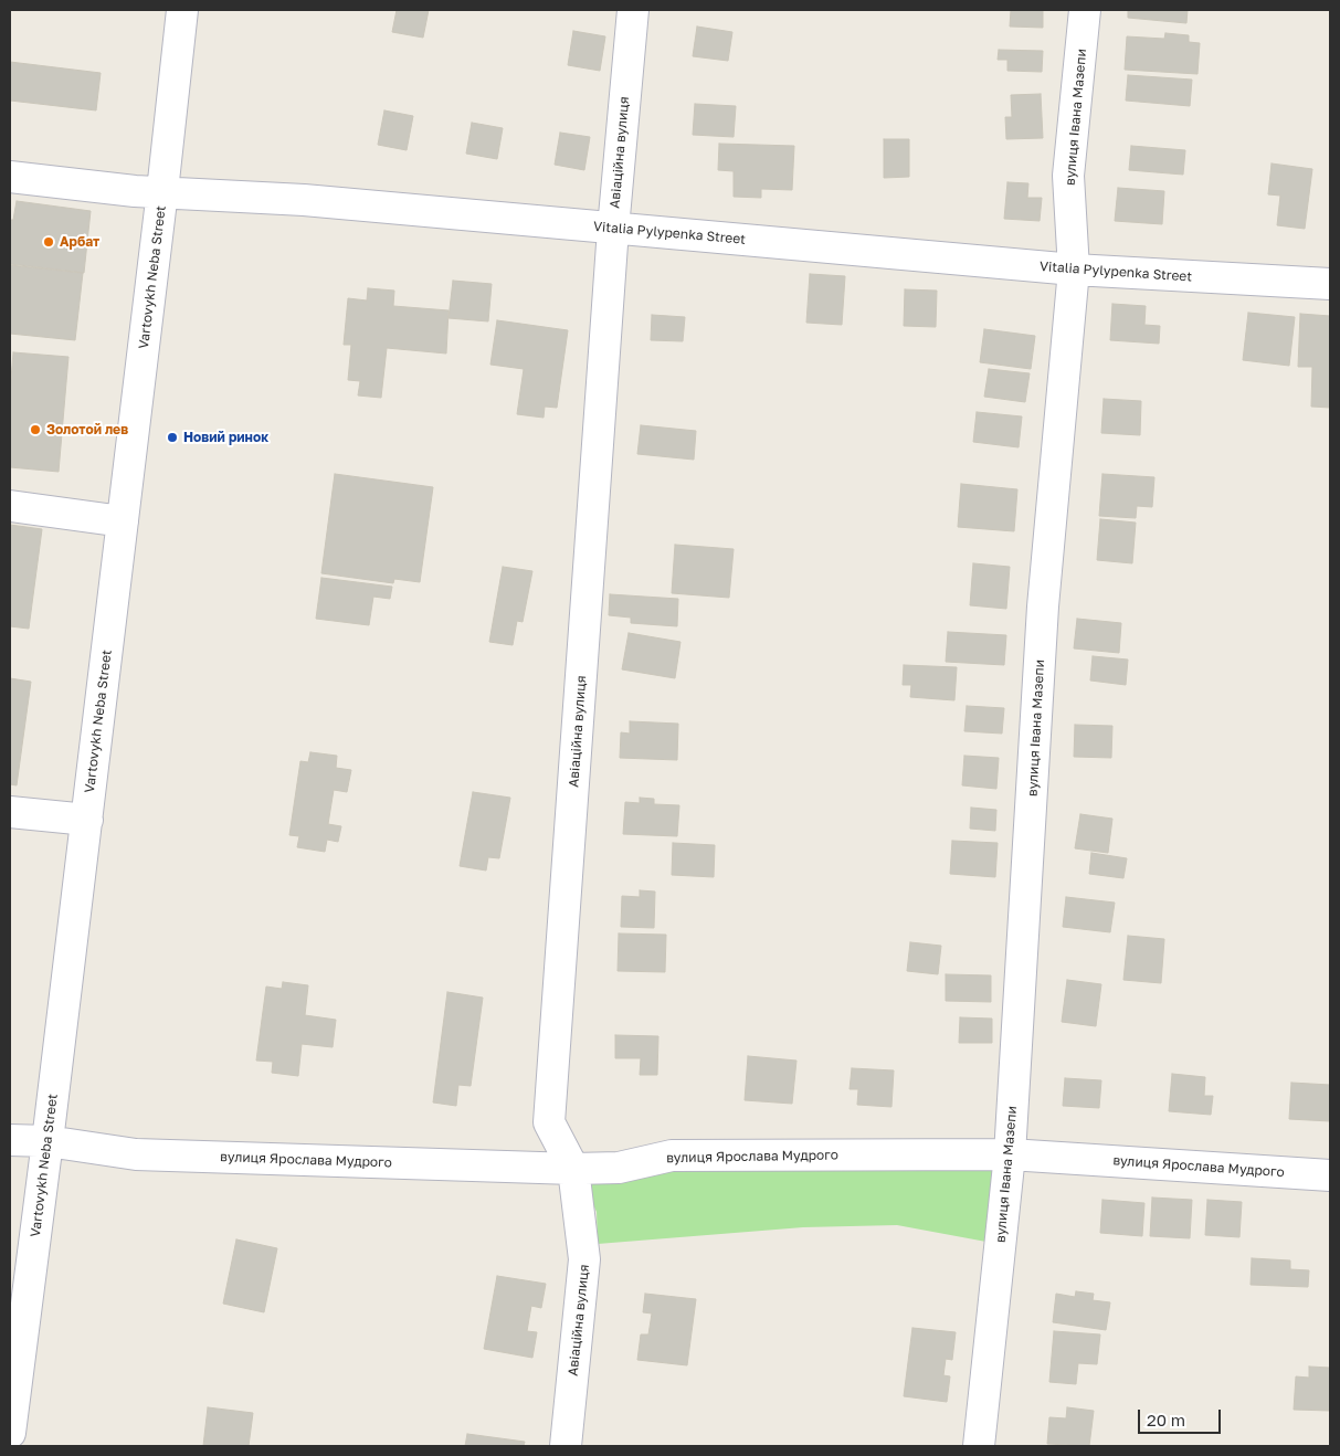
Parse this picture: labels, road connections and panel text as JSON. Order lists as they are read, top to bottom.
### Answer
{
  "streets": {
    "street": [
      "вулиця Івана Мазепи",
      "Авіаційна вулиця",
      "Vitalia Pylypenka Street",
      "Vartovykh Neba Street",
      "вулиця Ярослава Мудрого"
    ]
  },
  "crossings": [
    ["вулиця Івана Мазепи", "Vitalia Pylypenka Street"],
    ["вулиця Івана Мазепи", "вулиця Ярослава Мудрого"],
    ["Авіаційна вулиця", "Vitalia Pylypenka Street"],
    ["Авіаційна вулиця", "вулиця Ярослава Мудрого"],
    ["Vitalia Pylypenka Street", "Vartovykh Neba Street"],
    ["Vartovykh Neba Street", "вулиця Ярослава Мудрого"]
  ],
  "places": ["Арбат", "Золотой лев", "Новий ринок"],
  "scale_bar": "20 m"
}
